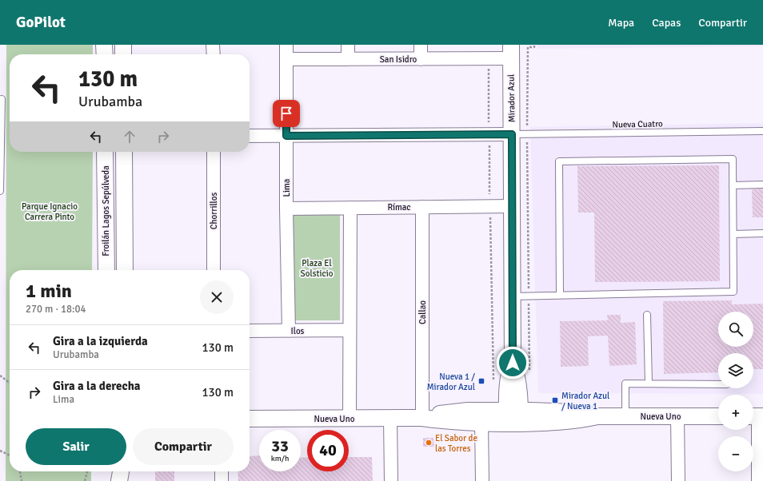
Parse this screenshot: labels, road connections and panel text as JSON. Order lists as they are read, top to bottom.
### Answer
{
  "streets": {
    "street": [
      "San Isidro",
      "Mirador Azul",
      "Lima",
      "Rímac",
      "Froilán Lagos Sepúlveda",
      "Chorrillos",
      "Callao",
      "Ilos",
      "Nueva Uno"
    ],
    "lane": ["Nueva Cuatro"]
  },
  "crossings": [
    ["San Isidro", "Mirador Azul"],
    ["San Isidro", "Lima"],
    ["Mirador Azul", "Nueva Cuatro"],
    ["Mirador Azul", "Rímac"],
    ["Mirador Azul", "Nueva Uno"],
    ["Lima", "Rímac"],
    ["Lima", "Ilos"],
    ["Rímac", "Callao"],
    ["Callao", "Nueva Uno"]
  ],
  "parks": ["Parque Ignacio Carrera Pinto", "Plaza El Solsticio"],
  "places": {
    "transit": ["Nueva 1 / Mirador Azul", "Mirador Azul / Nueva 1"],
    "other": ["El Sabor de las Torres"]
  },
  "page": {
    "header": "GoPilot",
    "nav": ["Mapa", "Capas", "Compartir"],
    "turn": ["130 m", "Urubamba"],
    "heading": ["1 min", "270 m · 18:04"],
    "map_buttons": ["+", "−"],
    "list": [
      {
        "name": "Gira a la izquierda",
        "note": "Urubamba",
        "value": "130 m"
      },
      {
        "name": "Gira a la derecha",
        "note": "Lima",
        "value": "130 m"
      }
    ],
    "buttons": ["Salir", "Compartir"],
    "speed": "33 km/h",
    "limit": "40"
  }
}
